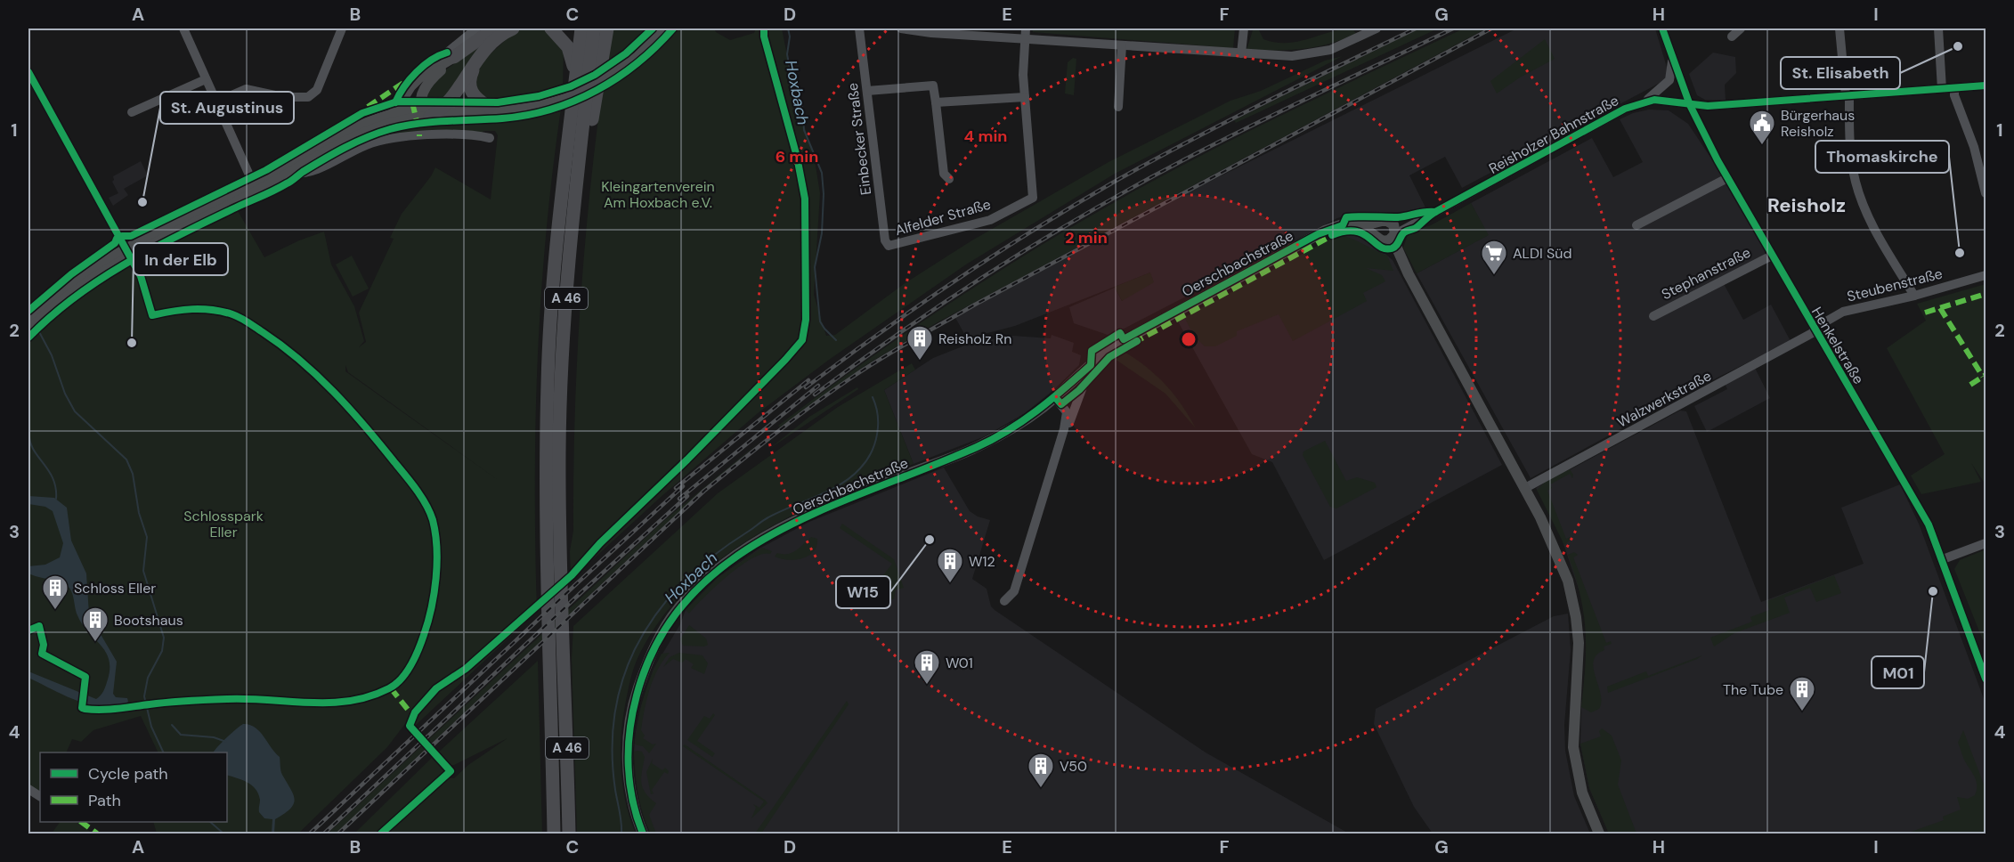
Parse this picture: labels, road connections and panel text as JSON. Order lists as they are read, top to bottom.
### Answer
{
  "streets": {
    "highway": ["A 46"],
    "main road": ["Reisholzer Bahnstraße", "Oerschbachstraße"],
    "street": [
      "Einbecker Straße",
      "Alfelder Straße",
      "Stephanstraße",
      "Steubenstraße",
      "Henkelstraße",
      "Walzwerkstraße"
    ]
  },
  "crossings": [
    ["Reisholzer Bahnstraße", "Oerschbachstraße"],
    ["Reisholzer Bahnstraße", "Henkelstraße"],
    ["Einbecker Straße", "Alfelder Straße"],
    ["Stephanstraße", "Henkelstraße"],
    ["Steubenstraße", "Henkelstraße"],
    ["Steubenstraße", "Walzwerkstraße"],
    ["Henkelstraße", "Walzwerkstraße"]
  ],
  "districts": ["Reisholz"],
  "water": ["Hoxbach"],
  "parks": ["Kleingartenverein Am Hoxbach e.V.", "Schlosspark Eller"],
  "places": {
    "other": [
      "St. Elisabeth",
      "St. Augustinus",
      "Thomaskirche",
      "In der Elb",
      "W15",
      "M01"
    ],
    "public building": ["Bürgerhaus Reisholz"],
    "supermarket": ["ALDI Süd"],
    "building": [
      "Reisholz Rn",
      "W12",
      "Schloss Eller",
      "Bootshaus",
      "W01",
      "The Tube",
      "V50"
    ]
  },
  "legend": ["Cycle path", "Path"],
  "grid": {
    "columns": [
      "A",
      "B",
      "C",
      "D",
      "E",
      "F",
      "G",
      "H",
      "I"
    ],
    "rows": [
      "1",
      "2",
      "3",
      "4"
    ]
  },
  "rings": ["4 min", "6 min", "2 min"]
}
